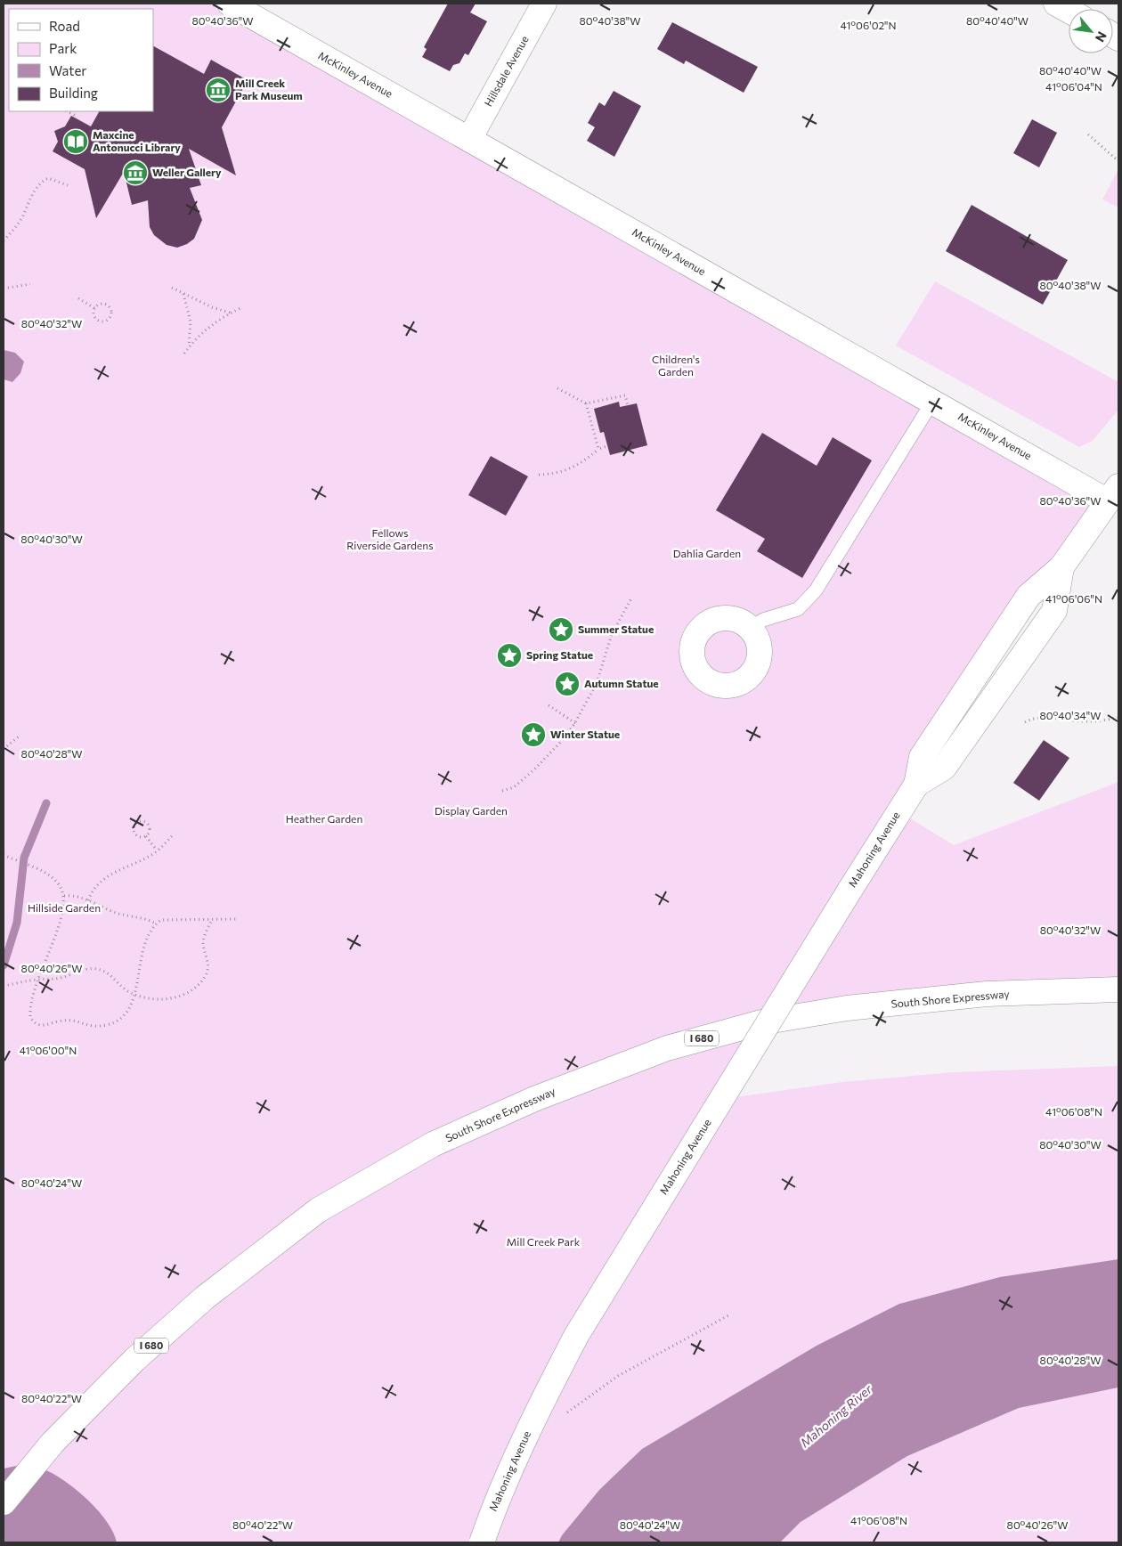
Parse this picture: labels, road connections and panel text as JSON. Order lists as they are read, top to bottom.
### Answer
{
  "streets": {
    "main road": [
      "Hillsdale Avenue",
      "McKinley Avenue",
      "Mahoning Avenue",
      "South Shore Expressway",
      "I 680"
    ]
  },
  "crossings": [
    ["Hillsdale Avenue", "McKinley Avenue"],
    ["McKinley Avenue", "Mahoning Avenue"]
  ],
  "water": ["Mahoning River"],
  "parks": [
    "Children's Garden",
    "Fellows Riverside Gardens",
    "Dahlia Garden",
    "Display Garden",
    "Heather Garden",
    "Hillside Garden",
    "Mill Creek Park"
  ],
  "places": {
    "museum": ["Mill Creek Park Museum", "Weller Gallery"],
    "library": ["Maxcine Antonucci Library"],
    "place": [
      "Summer Statue",
      "Spring Statue",
      "Autumn Statue",
      "Winter Statue"
    ]
  },
  "legend": [
    "Road",
    "Park",
    "Water",
    "Building"
  ],
  "north": "bottom right",
  "coordinates": [
    "80°40'36\"W",
    "80°40'38\"W",
    "80°40'40\"W",
    "41°06'02\"N",
    "41°06'04\"N",
    "80°40'32\"W",
    "80°40'30\"W",
    "41°06'06\"N",
    "80°40'34\"W",
    "80°40'28\"W",
    "80°40'26\"W",
    "41°06'00\"N",
    "41°06'08\"N",
    "80°40'24\"W",
    "80°40'22\"W"
  ]
}
